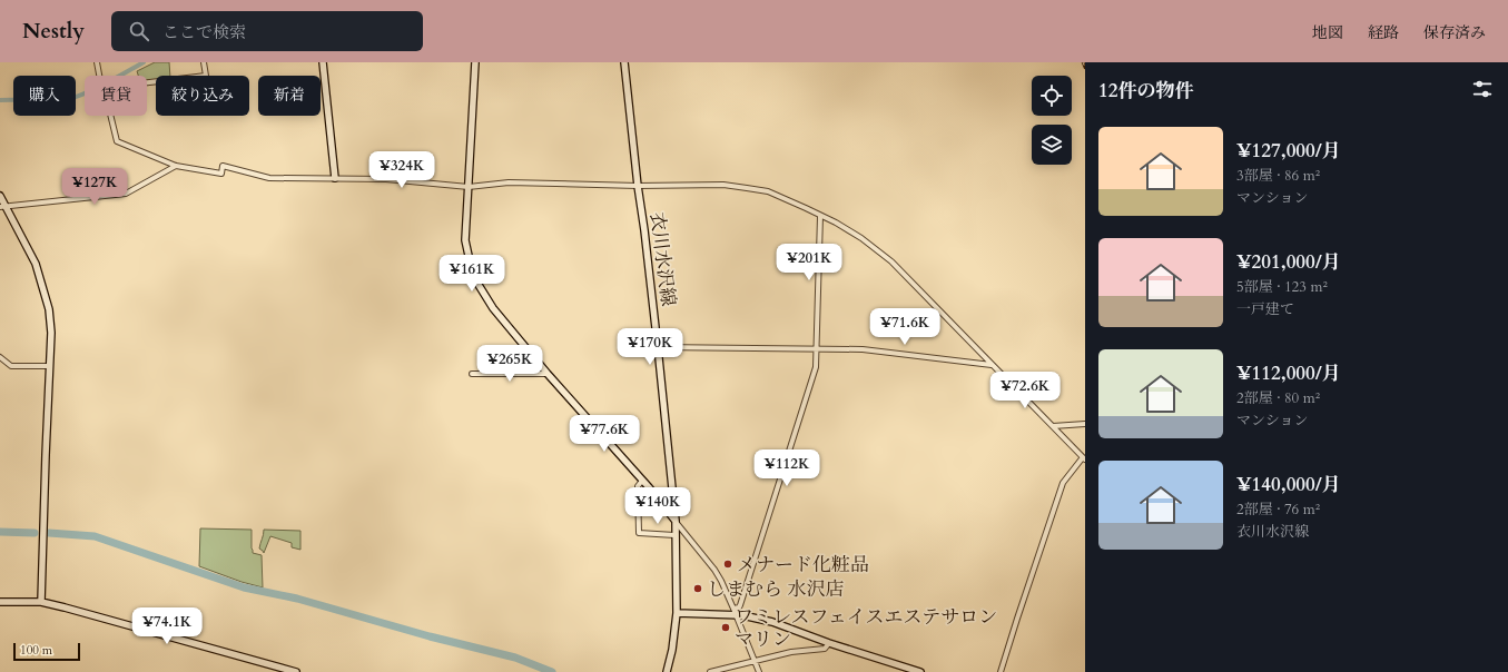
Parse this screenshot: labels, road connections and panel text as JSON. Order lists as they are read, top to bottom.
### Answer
{
  "streets": {
    "street": ["衣川水沢線"]
  },
  "places": ["メナード化粧品", "しまむら 水沢店", "ワミレスフェイスエステサロン マリン"],
  "scale_bar": "100 m",
  "page": {
    "header": "Nestly",
    "search": "ここで検索",
    "nav": ["地図", "経路", "保存済み"],
    "heading": "12件の物件",
    "chip": [
      "購入",
      "賃貸",
      "絞り込み",
      "新着"
    ],
    "list": [
      {
        "name": "¥127,000/月",
        "note": "3部屋 · 86 m² · マンション"
      },
      {
        "name": "¥201,000/月",
        "note": "5部屋 · 123 m² · 一戸建て"
      },
      {
        "name": "¥112,000/月",
        "note": "2部屋 · 80 m² · マンション"
      },
      {
        "name": "¥140,000/月",
        "note": "2部屋 · 76 m² · 衣川水沢線"
      }
    ],
    "price": [
      "¥324K",
      "¥127K",
      "¥201K",
      "¥161K",
      "¥71.6K",
      "¥170K",
      "¥265K",
      "¥72.6K",
      "¥77.6K",
      "¥112K",
      "¥140K",
      "¥74.1K"
    ],
    "scale": "100 m"
  }
}
